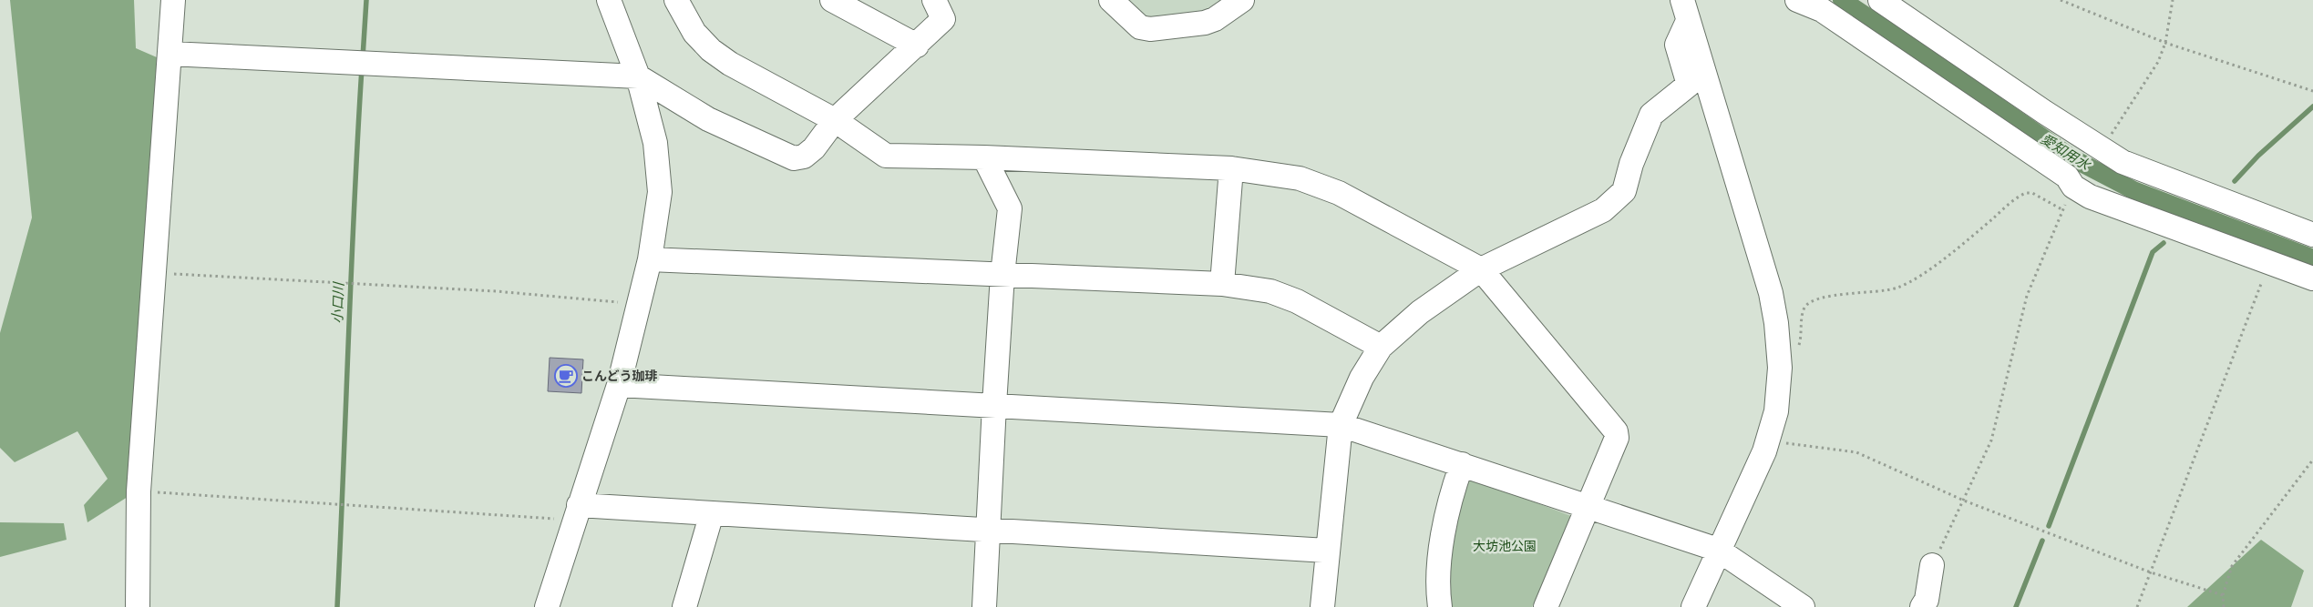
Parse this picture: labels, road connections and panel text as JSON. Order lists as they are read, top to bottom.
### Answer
{
  "water": ["愛知用水", "小口川"],
  "parks": ["大坊池公園"],
  "places": {
    "cafe": ["こんどう珈琲"]
  }
}
